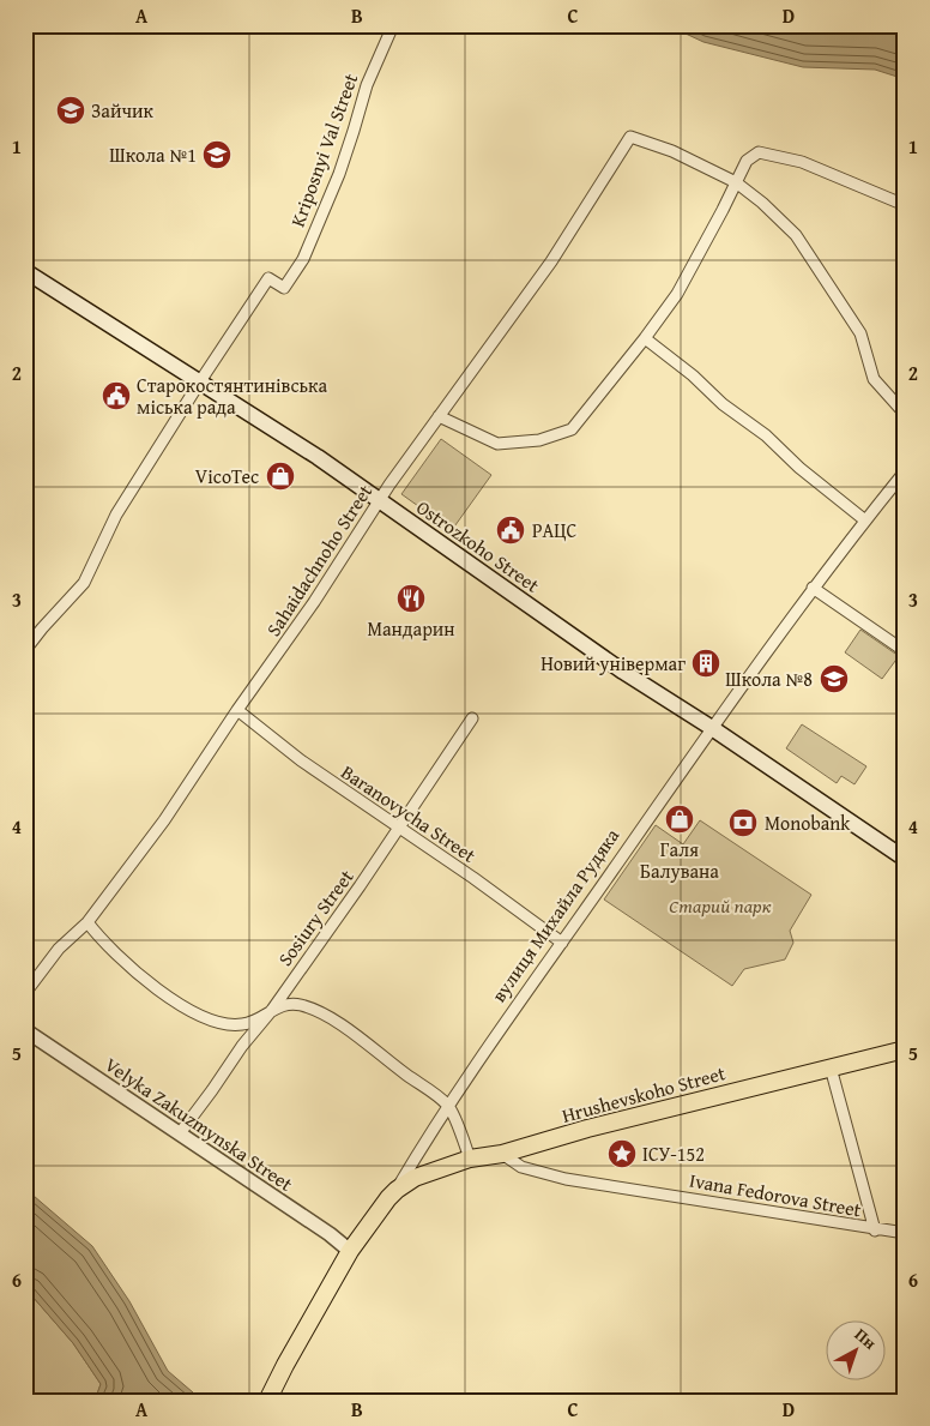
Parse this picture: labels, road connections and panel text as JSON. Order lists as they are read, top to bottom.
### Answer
{
  "streets": {
    "main road": ["Ostrozkoho Street", "вулиця Михайла Рудяка", "Hrushevskoho Street"],
    "street": [
      "Kriposnyi Val Street",
      "Sahaidachnoho Street",
      "Baranovycha Street",
      "Sosiury Street",
      "Velyka Zakuzmynska Street",
      "Ivana Fedorova Street"
    ]
  },
  "crossings": [
    ["Kriposnyi Val Street", "Ostrozkoho Street"],
    ["Ostrozkoho Street", "Sahaidachnoho Street"],
    ["Ostrozkoho Street", "вулиця Михайла Рудяка"],
    ["Sahaidachnoho Street", "Baranovycha Street"],
    ["Baranovycha Street", "вулиця Михайла Рудяка"],
    ["Baranovycha Street", "Sosiury Street"],
    ["вулиця Михайла Рудяка", "Hrushevskoho Street"],
    ["вулиця Михайла Рудяка", "Velyka Zakuzmynska Street"],
    ["Sosiury Street", "Velyka Zakuzmynska Street"],
    ["Hrushevskoho Street", "Ivana Fedorova Street"]
  ],
  "parks": ["Старий парк"],
  "places": {
    "school or university": ["Зайчик", "Школа №1", "Школа №8"],
    "public building": ["Старокостянтинівська міська рада", "РАЦС"],
    "shop": ["VicoTec", "Галя Балувана"],
    "restaurant": ["Мандарин"],
    "building": ["Новий універмаг"],
    "bank": ["Monobank"],
    "place": ["ІСУ-152"]
  },
  "north": "top right",
  "grid": {
    "columns": [
      "A",
      "B",
      "C",
      "D"
    ],
    "rows": [
      "1",
      "2",
      "3",
      "4",
      "5",
      "6"
    ]
  }
}
